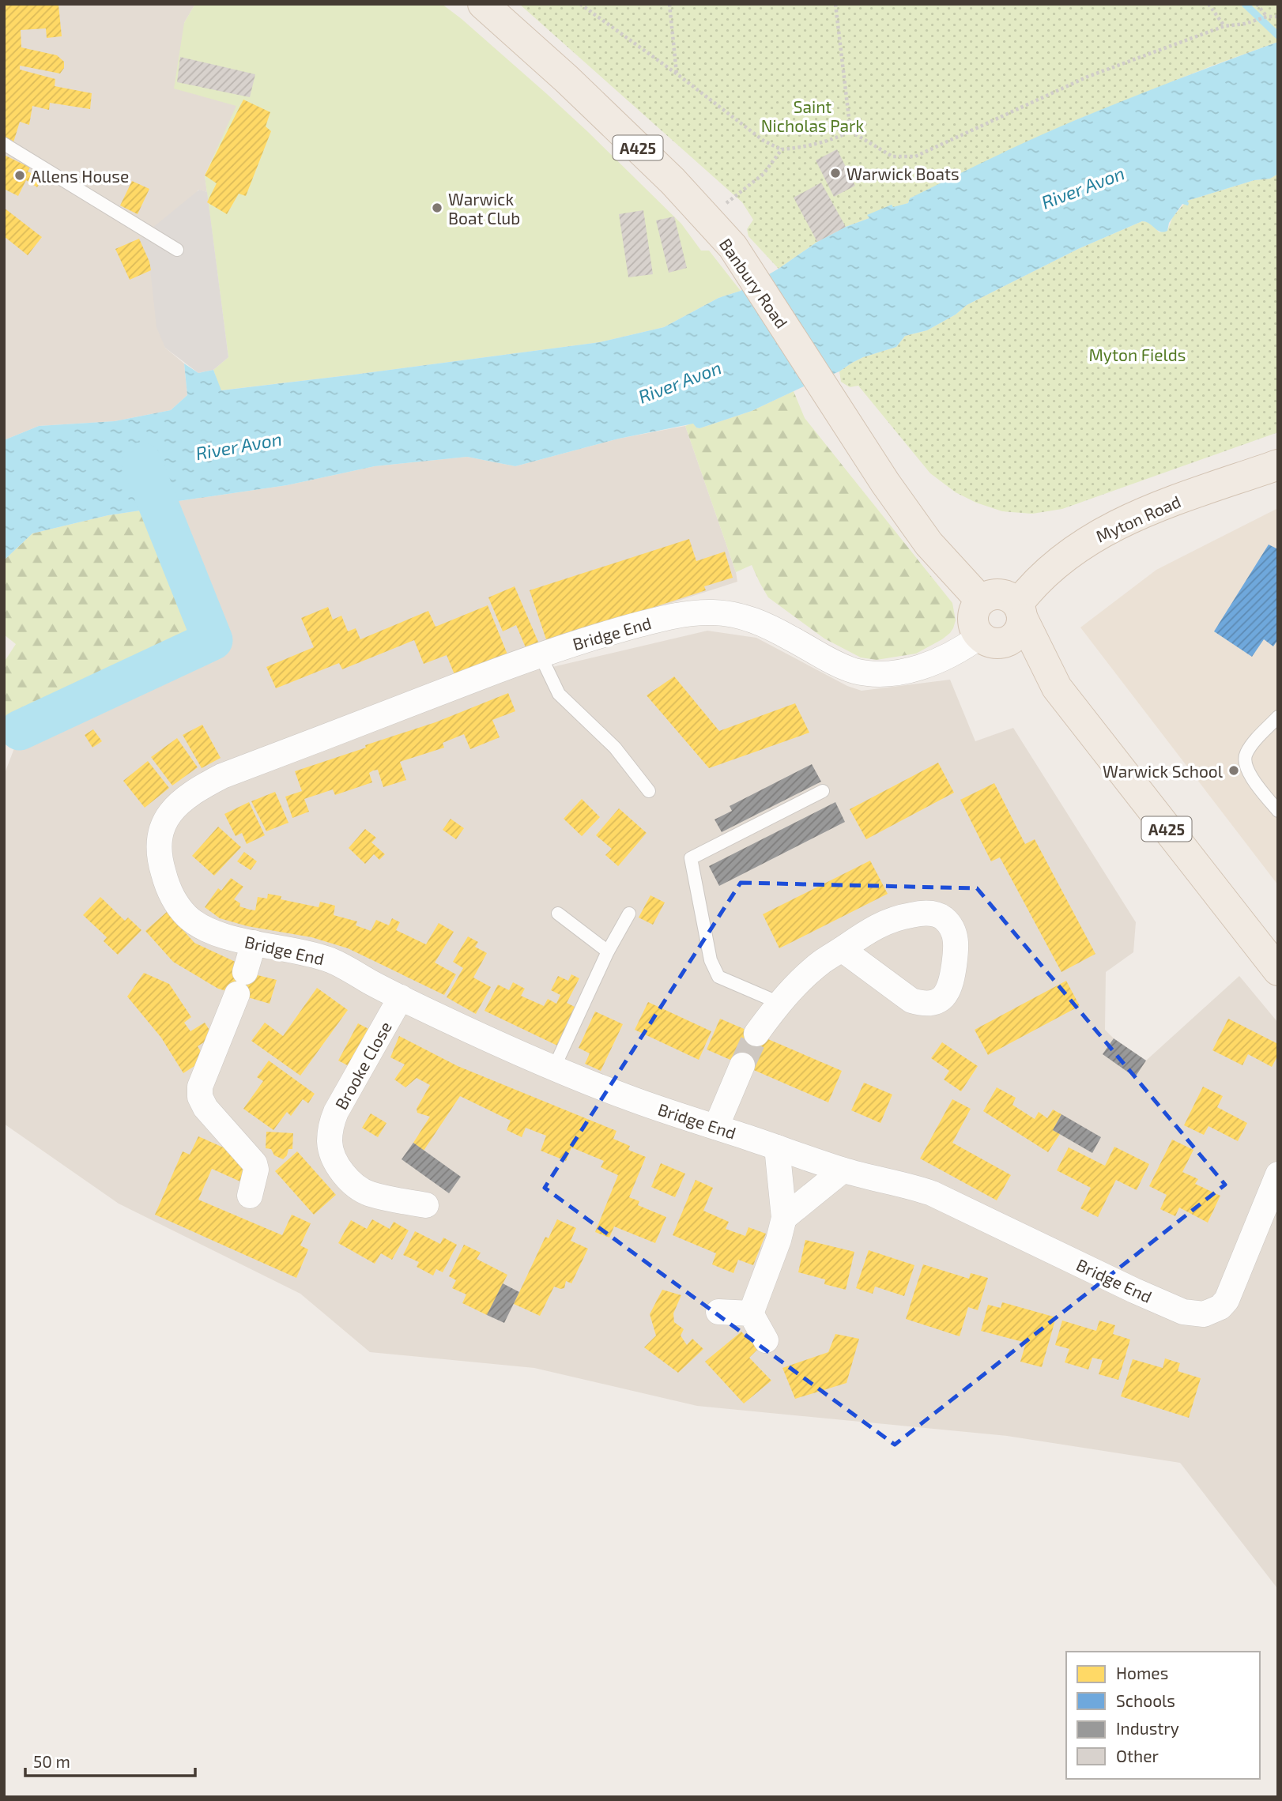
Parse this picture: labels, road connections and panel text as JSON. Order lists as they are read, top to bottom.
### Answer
{
  "streets": {
    "main road": ["A425", "Banbury Road", "Myton Road"],
    "street": ["Bridge End", "Brooke Close"]
  },
  "crossings": [
    ["A425", "Banbury Road"],
    ["A425", "Myton Road"],
    ["A425", "Bridge End"],
    ["Banbury Road", "Myton Road"],
    ["Banbury Road", "Bridge End"],
    ["Myton Road", "Bridge End"],
    ["Bridge End", "Brooke Close"]
  ],
  "water": ["River Avon"],
  "parks": ["Saint Nicholas Park", "Myton Fields"],
  "places": [
    "Warwick Boats",
    "Allens House",
    "Warwick Boat Club",
    "Warwick School"
  ],
  "legend": [
    "Homes",
    "Schools",
    "Industry",
    "Other"
  ],
  "scale_bar": "50 m"
}
